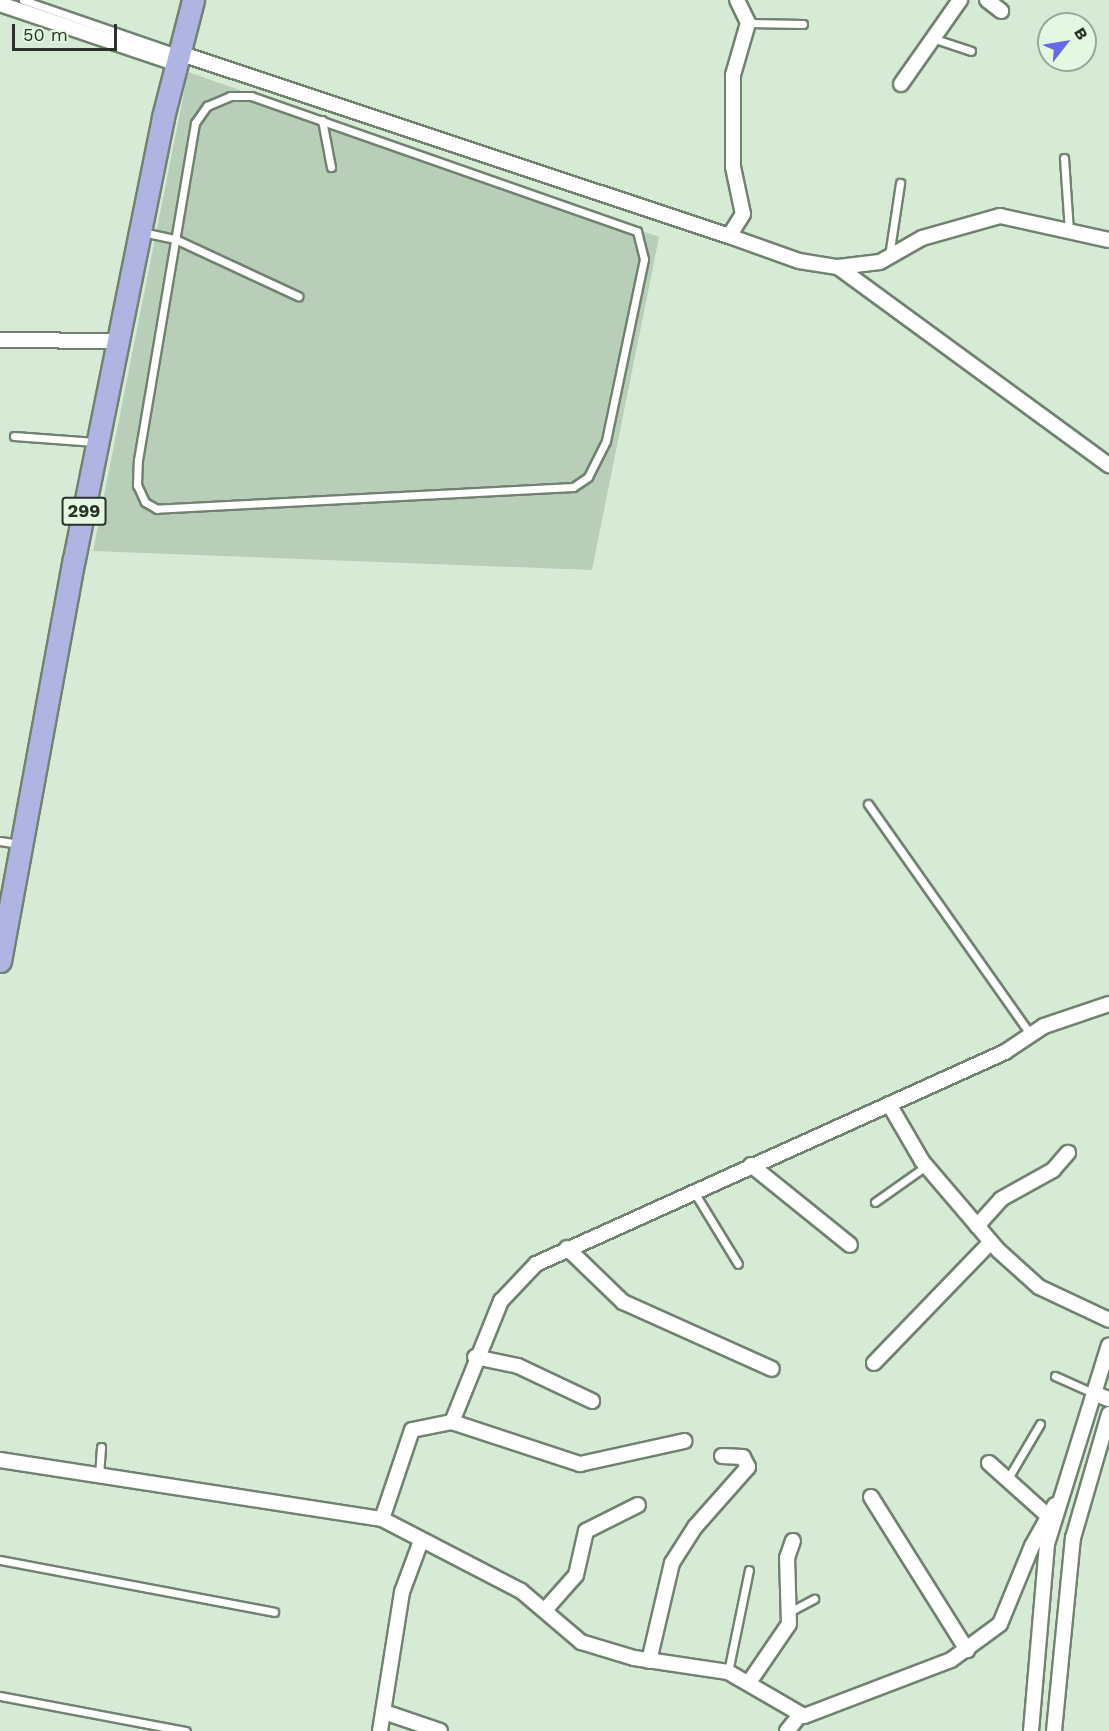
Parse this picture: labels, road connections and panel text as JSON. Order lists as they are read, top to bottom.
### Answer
{
  "streets": {
    "main road": ["299"]
  },
  "scale_bar": "50 m",
  "north": "top right"
}
